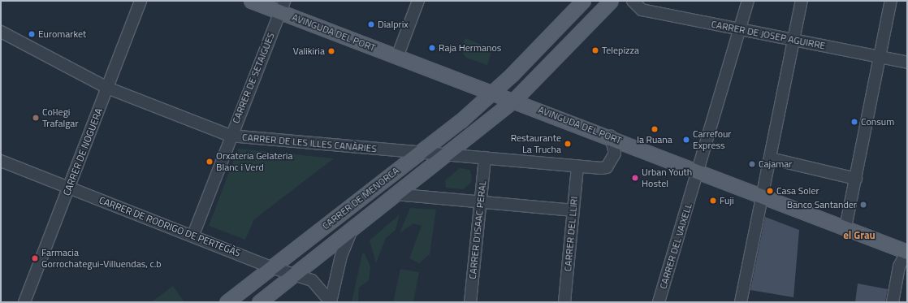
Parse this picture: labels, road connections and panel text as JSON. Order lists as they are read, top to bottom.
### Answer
{
  "streets": {
    "main road": ["AVINGUDA DEL PORT", "CARRER DE MENORCA"],
    "street": [
      "CARRER DE JOSEP AGUIRRE",
      "CARRER DE SETAIGÜES",
      "CARRER DE LES ILLES CANÀRIES",
      "CARRER DE NOGUERA",
      "CARRER DE RODRIGO DE PERTEGÀS",
      "CARRER D'ISAAC PERAL",
      "CARRER DEL LLIRI",
      "CARRER DEL VAIXELL"
    ]
  },
  "crossings": [
    ["AVINGUDA DEL PORT", "CARRER DE SETAIGÜES"],
    ["AVINGUDA DEL PORT", "CARRER DE LES ILLES CANÀRIES"],
    ["AVINGUDA DEL PORT", "CARRER DE MENORCA"],
    ["AVINGUDA DEL PORT", "CARRER DEL VAIXELL"],
    ["CARRER DE JOSEP AGUIRRE", "CARRER DEL VAIXELL"],
    ["CARRER DE SETAIGÜES", "CARRER DE LES ILLES CANÀRIES"],
    ["CARRER DE SETAIGÜES", "CARRER DE RODRIGO DE PERTEGÀS"],
    ["CARRER DE LES ILLES CANÀRIES", "CARRER DE NOGUERA"],
    ["CARRER DE LES ILLES CANÀRIES", "CARRER DE MENORCA"],
    ["CARRER DE LES ILLES CANÀRIES", "CARRER D'ISAAC PERAL"],
    ["CARRER DE LES ILLES CANÀRIES", "CARRER DEL LLIRI"],
    ["CARRER DE NOGUERA", "CARRER DE RODRIGO DE PERTEGÀS"],
    ["CARRER DE MENORCA", "CARRER DE RODRIGO DE PERTEGÀS"]
  ],
  "districts": ["el Grau"],
  "places": [
    "Dialprix",
    "Euromarket",
    "Raja Hermanos",
    "Telepizza",
    "Valikiria",
    "Col·legi Trafalgar",
    "Consum",
    "la Ruana",
    "Carrefour Express",
    "Restaurante La Trucha",
    "Orxateria Gelateria Blanc i Verd",
    "Cajamar",
    "Urban Youth Hostel",
    "Casa Soler",
    "Fuji",
    "Banco Santander",
    "Farmacia Gorrochategui-Villuendas, c.b"
  ]
}
